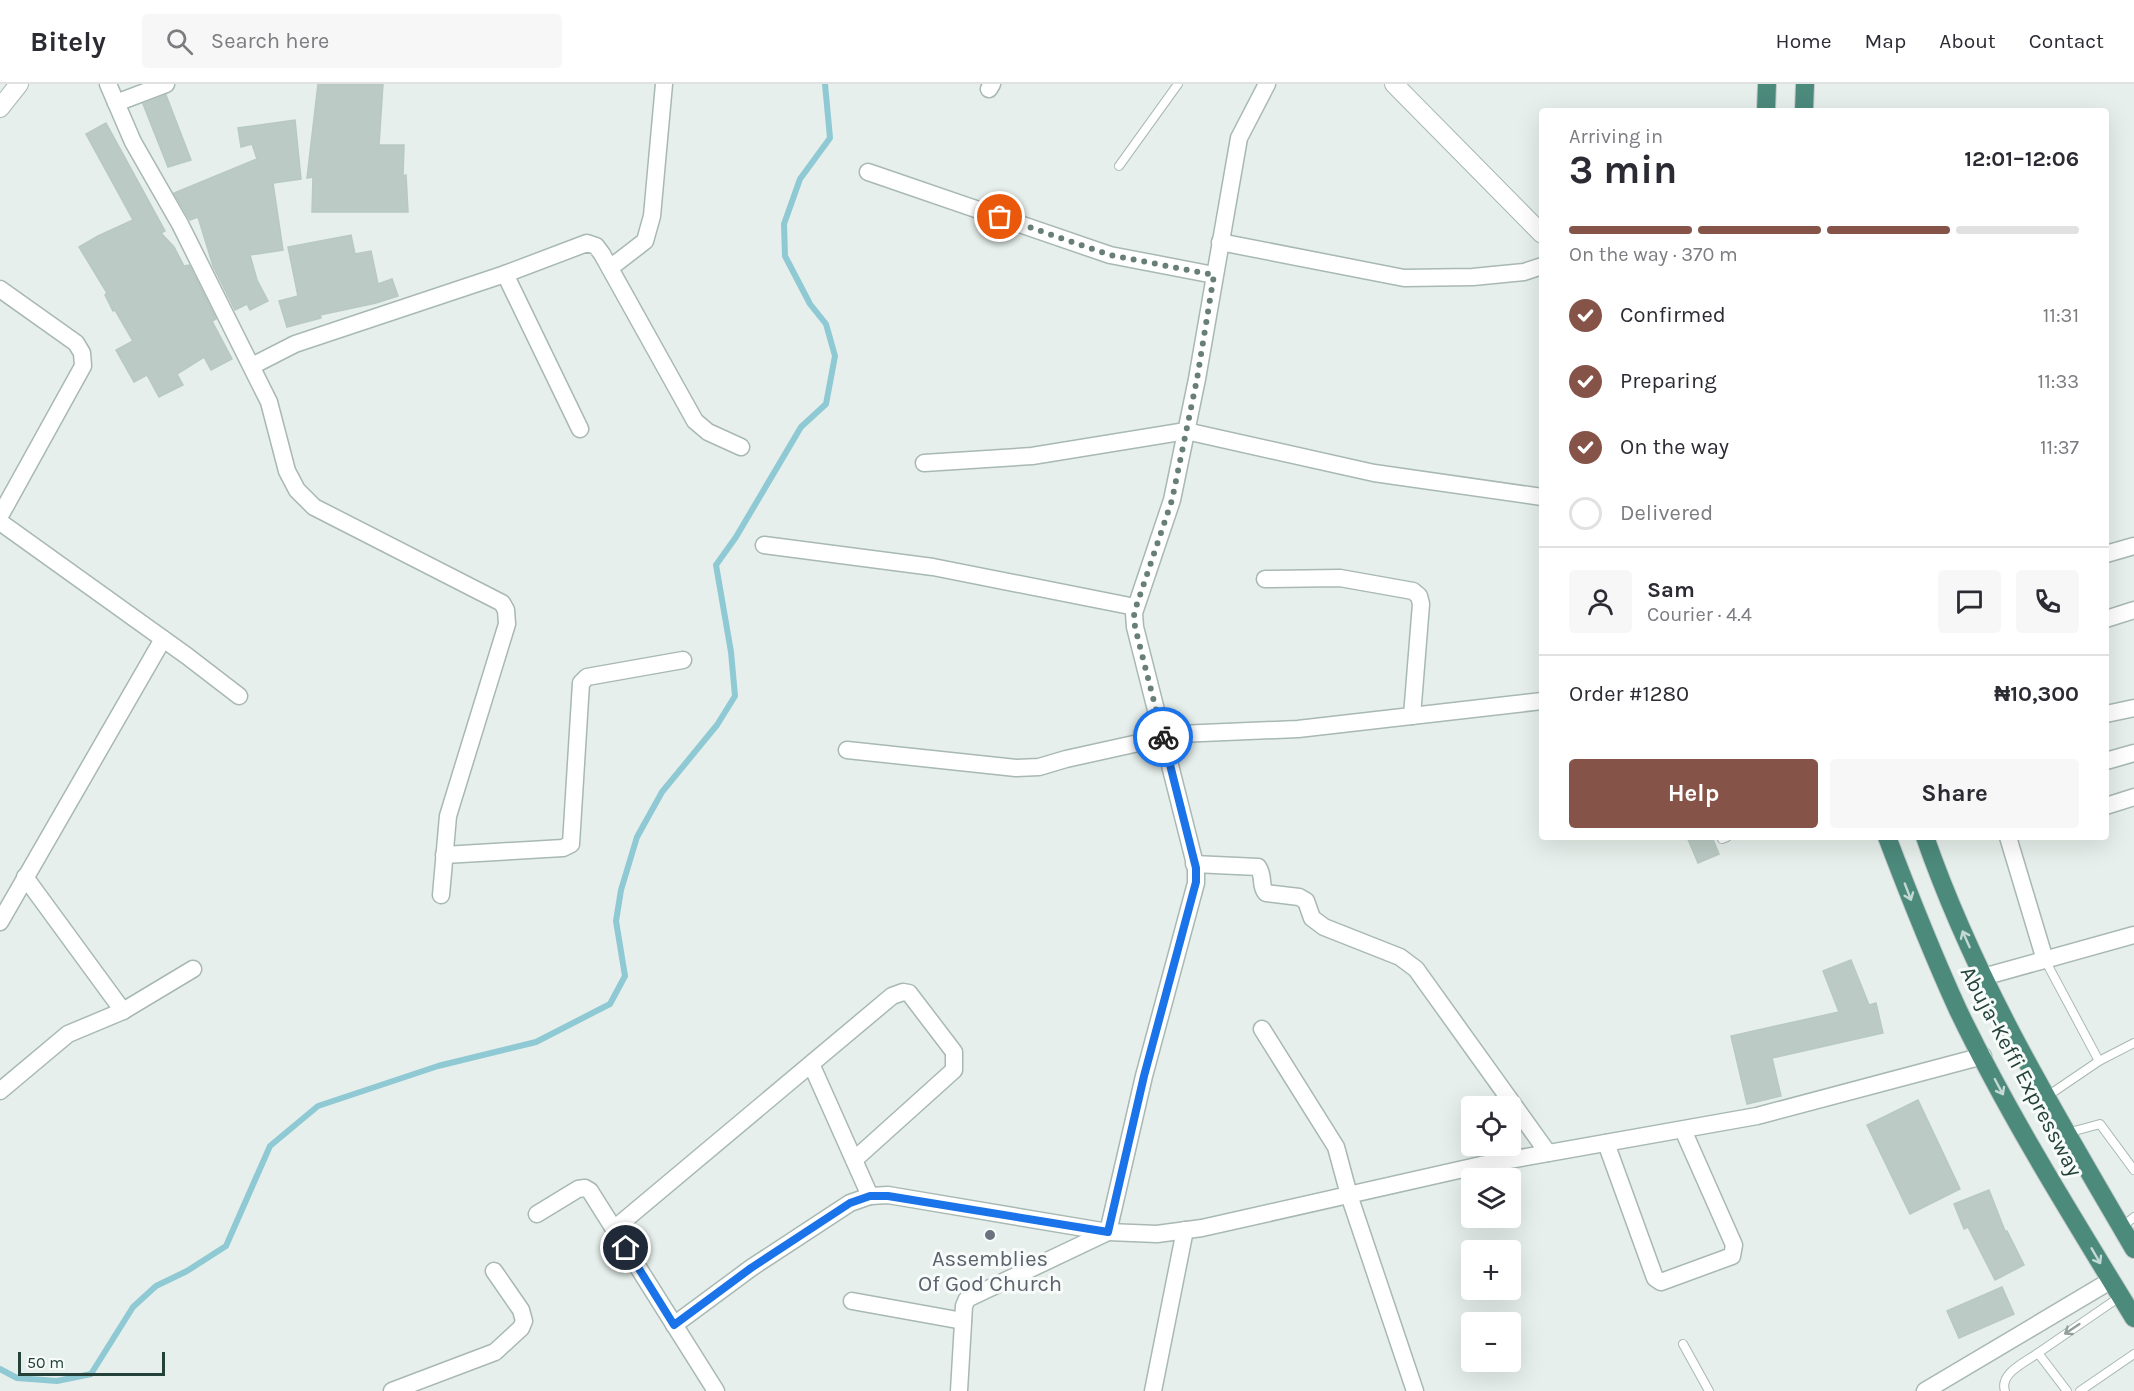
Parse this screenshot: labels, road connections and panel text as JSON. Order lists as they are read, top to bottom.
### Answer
{
  "streets": {
    "highway": ["Abuja-Keffi Expressway"]
  },
  "places": ["Assemblies Of God Church"],
  "scale_bar": "50 m",
  "page": {
    "header": "Bitely",
    "search": "Search here",
    "nav": [
      "Home",
      "Map",
      "About",
      "Contact"
    ],
    "heading": ["3 min", "Arriving in", "12:01–12:06"],
    "panel": [
      "Sam",
      "Courier · 4.4",
      "Order #1280",
      "₦10,300"
    ],
    "bar": "On the way · 370 m",
    "list": [
      ["Confirmed", "11:31"],
      ["Preparing", "11:33"],
      ["On the way", "11:37"],
      "Delivered"
    ],
    "buttons": ["Help", "Share"],
    "map_buttons": ["+", "−"],
    "scale": "50 m"
  }
}
